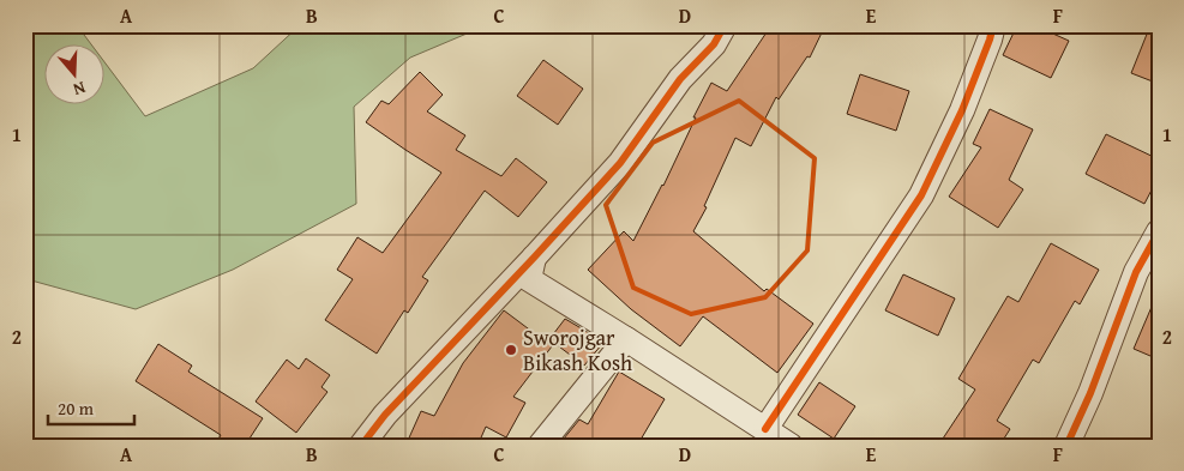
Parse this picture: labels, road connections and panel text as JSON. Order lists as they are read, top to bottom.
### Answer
{
  "places": ["Sworojgar Bikash Kosh"],
  "scale_bar": "20 m",
  "north": "bottom",
  "grid": {
    "columns": [
      "A",
      "B",
      "C",
      "D",
      "E",
      "F"
    ],
    "rows": ["1", "2"]
  }
}
